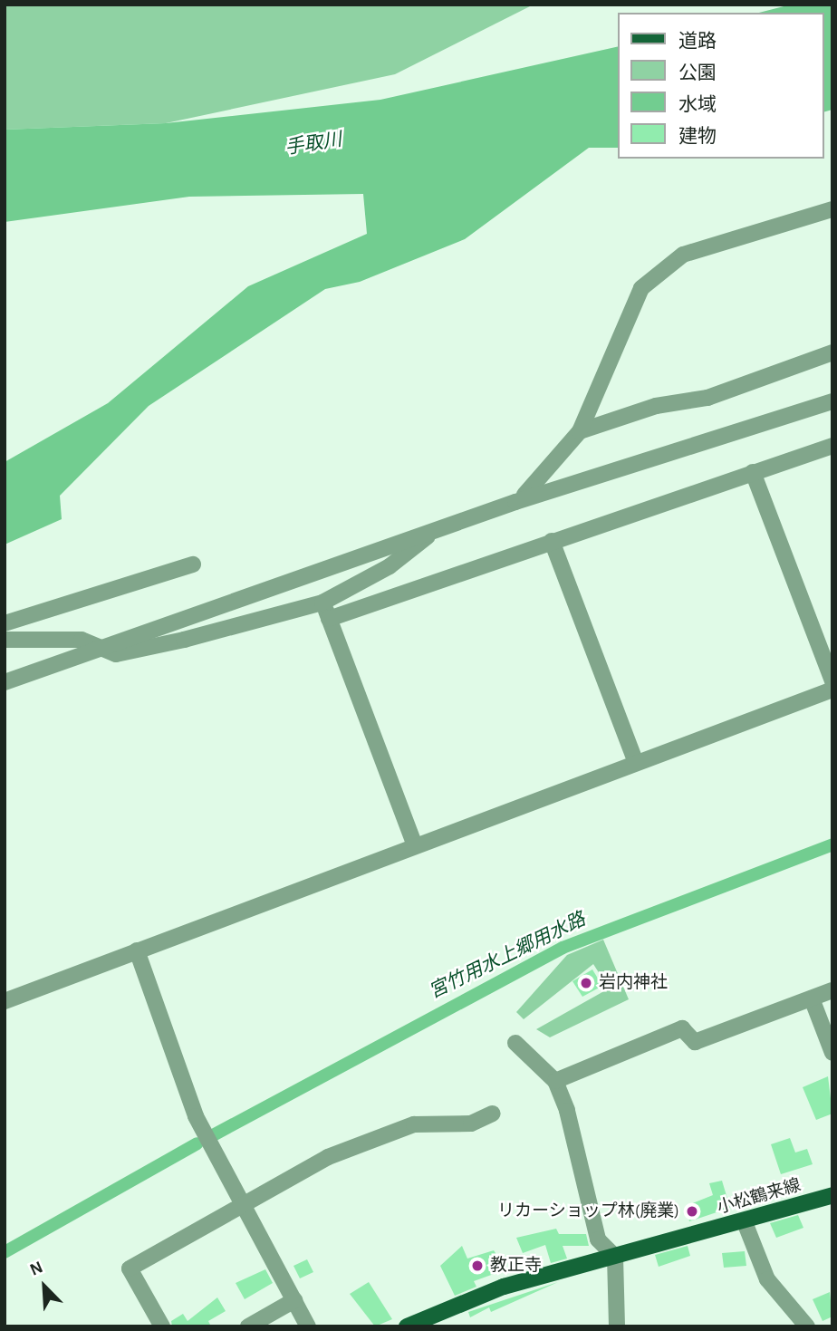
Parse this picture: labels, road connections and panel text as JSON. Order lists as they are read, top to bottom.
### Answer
{
  "streets": {
    "main road": ["小松鶴来線"]
  },
  "water": ["手取川", "宮竹用水上郷用水路"],
  "places": ["岩内神社", "リカーショップ林(廃業)", "教正寺"],
  "legend": [
    "道路",
    "公園",
    "水域",
    "建物"
  ],
  "north": "top left"
}
